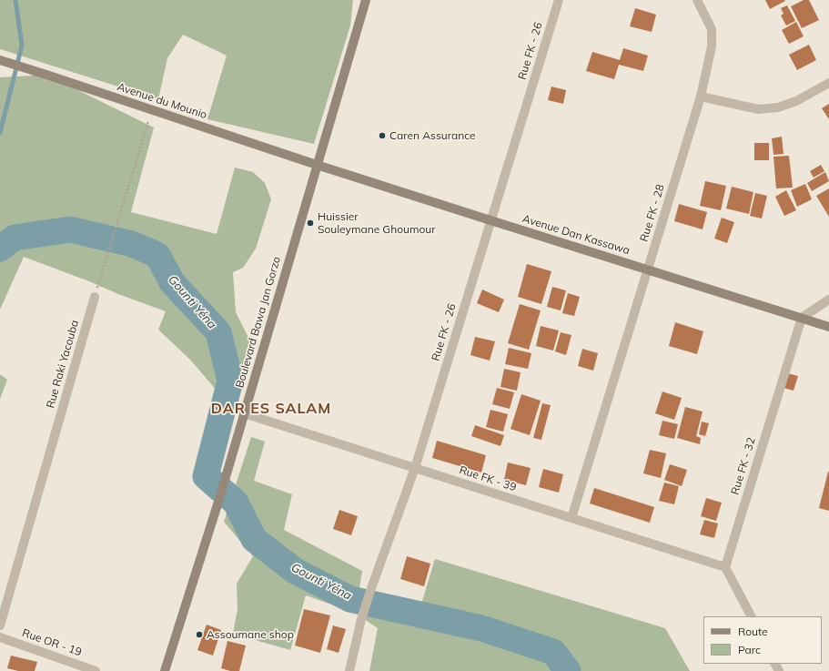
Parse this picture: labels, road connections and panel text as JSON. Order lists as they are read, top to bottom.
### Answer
{
  "streets": {
    "street": [
      "Rue FK - 26",
      "Avenue du Mounio",
      "Rue FK - 28",
      "Avenue Dan Kassawa",
      "Boulevard Bawa Jan Gorzo",
      "Rue Raki Yacouba",
      "Rue FK - 32",
      "Rue FK - 39",
      "Rue OR - 19"
    ]
  },
  "crossings": [
    ["Rue FK - 26", "Avenue Dan Kassawa"],
    ["Rue FK - 26", "Rue FK - 39"],
    ["Avenue du Mounio", "Avenue Dan Kassawa"],
    ["Avenue du Mounio", "Boulevard Bawa Jan Gorzo"],
    ["Rue FK - 28", "Avenue Dan Kassawa"],
    ["Rue FK - 28", "Rue FK - 39"],
    ["Avenue Dan Kassawa", "Boulevard Bawa Jan Gorzo"],
    ["Avenue Dan Kassawa", "Rue FK - 32"],
    ["Boulevard Bawa Jan Gorzo", "Rue FK - 39"],
    ["Rue FK - 32", "Rue FK - 39"]
  ],
  "districts": ["DAR ES SALAM"],
  "water": ["Gounti Yéna"],
  "places": ["Caren Assurance", "Huissier Souleymane Ghoumour", "Assoumane shop"],
  "legend": ["Route", "Parc"]
}
